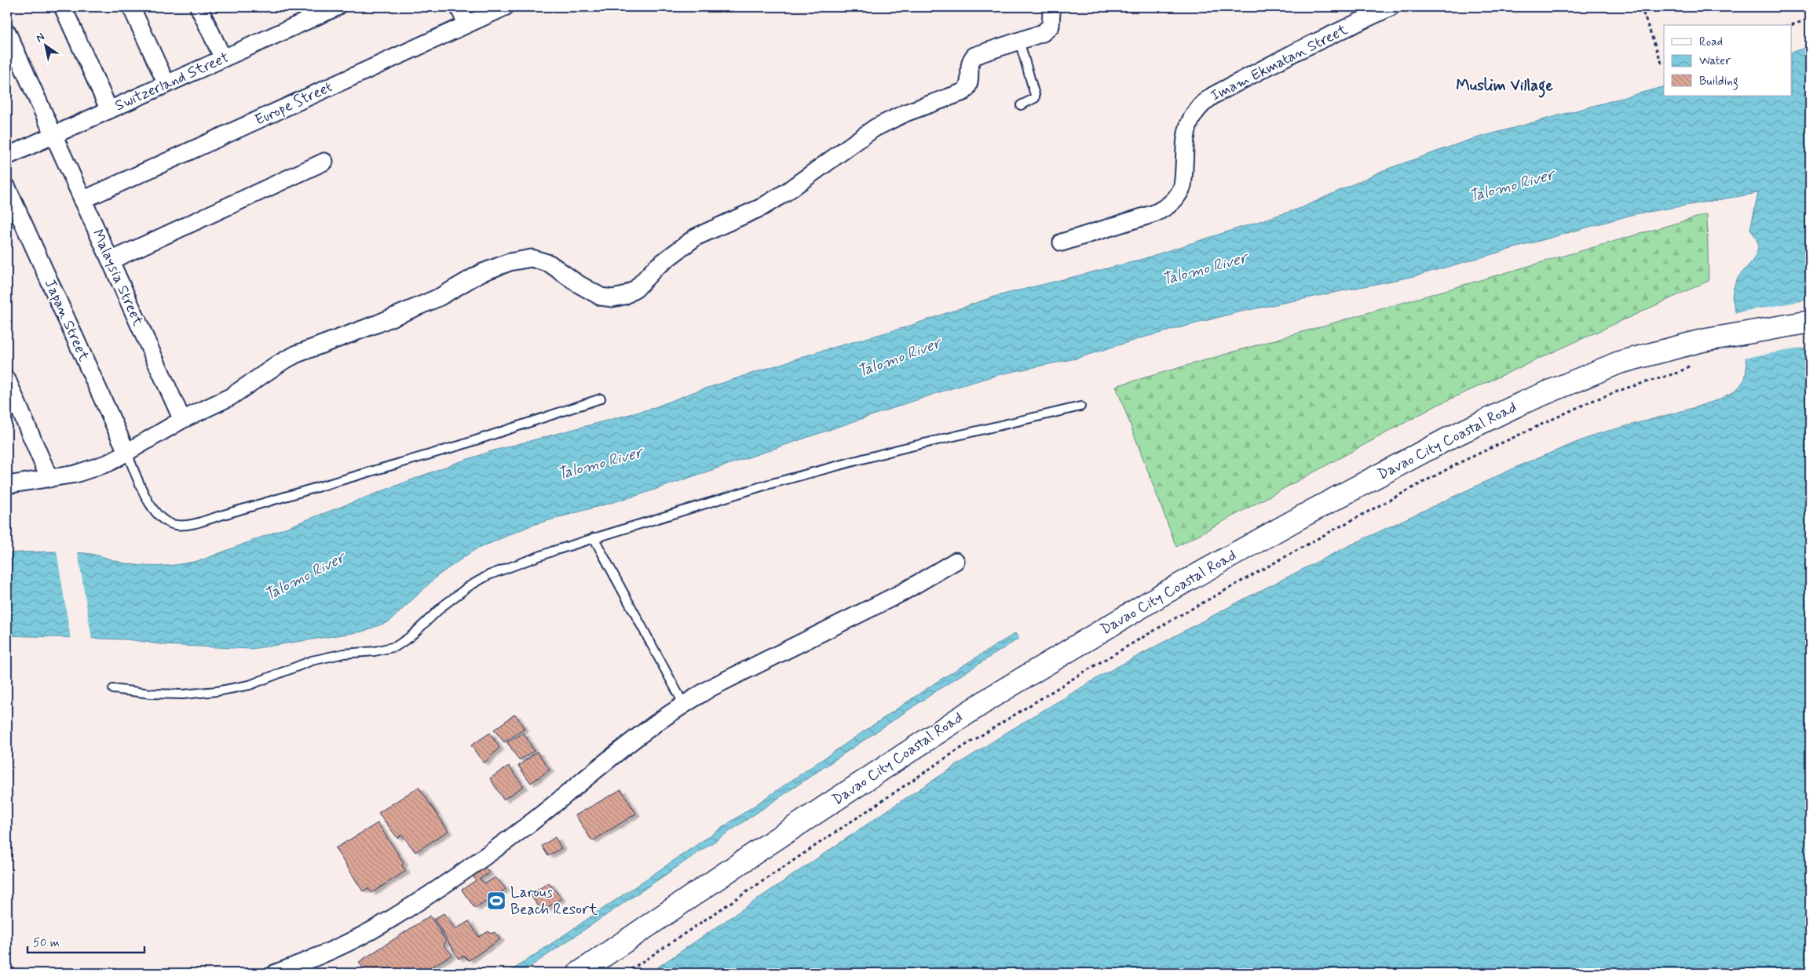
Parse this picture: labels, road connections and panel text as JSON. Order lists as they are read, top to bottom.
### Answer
{
  "streets": {
    "main road": ["Davao City Coastal Road"],
    "street": [
      "Imam Ekmatan Street",
      "Switzerland Street",
      "Europe Street",
      "Malaysia Street",
      "Japan Street"
    ]
  },
  "crossings": [
    ["Switzerland Street", "Malaysia Street"],
    ["Europe Street", "Malaysia Street"]
  ],
  "districts": ["Muslim Village"],
  "water": ["Talomo River"],
  "places": {
    "sports": ["Larous Beach Resort"]
  },
  "legend": ["Road", "Water", "Building"],
  "scale_bar": "50 m",
  "north": "top left"
}
